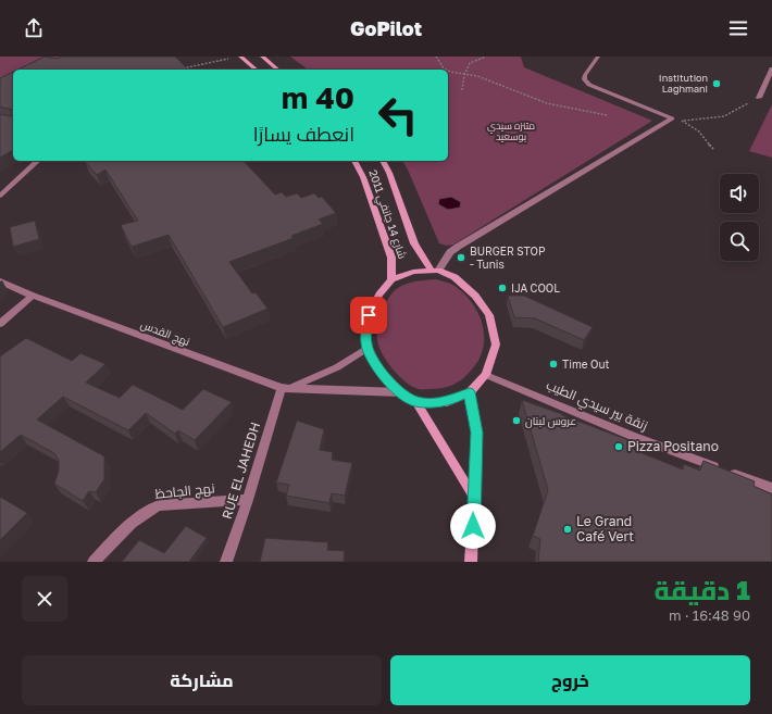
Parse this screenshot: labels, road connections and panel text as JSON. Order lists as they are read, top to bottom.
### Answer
{
  "streets": {
    "main road": ["شارع 14 جانفي 2011"],
    "street": [
      "نهج القدس",
      "زنقة بير سيدي الطيب",
      "RUE EL JAHEDH",
      "نهج الجاحظ"
    ]
  },
  "crossings": [
    ["شارع 14 جانفي 2011", "نهج القدس"],
    ["شارع 14 جانفي 2011", "زنقة بير سيدي الطيب"],
    ["نهج القدس", "زنقة بير سيدي الطيب"],
    ["نهج القدس", "RUE EL JAHEDH"],
    ["RUE EL JAHEDH", "نهج الجاحظ"]
  ],
  "parks": ["متنزه سيدي بوسعيد"],
  "places": [
    "Institution Laghmani",
    "BURGER STOP - Tunis",
    "IJA COOL",
    "Time Out",
    "عروس لبنان",
    "Pizza Positano",
    "Le Grand Café Vert"
  ],
  "page": {
    "header": "GoPilot",
    "turn": ["40 m", "انعطف يسارًا"],
    "heading": ["1 دقيقة", "90 m · 16:48"],
    "buttons": ["خروج", "مشاركة"]
  }
}
